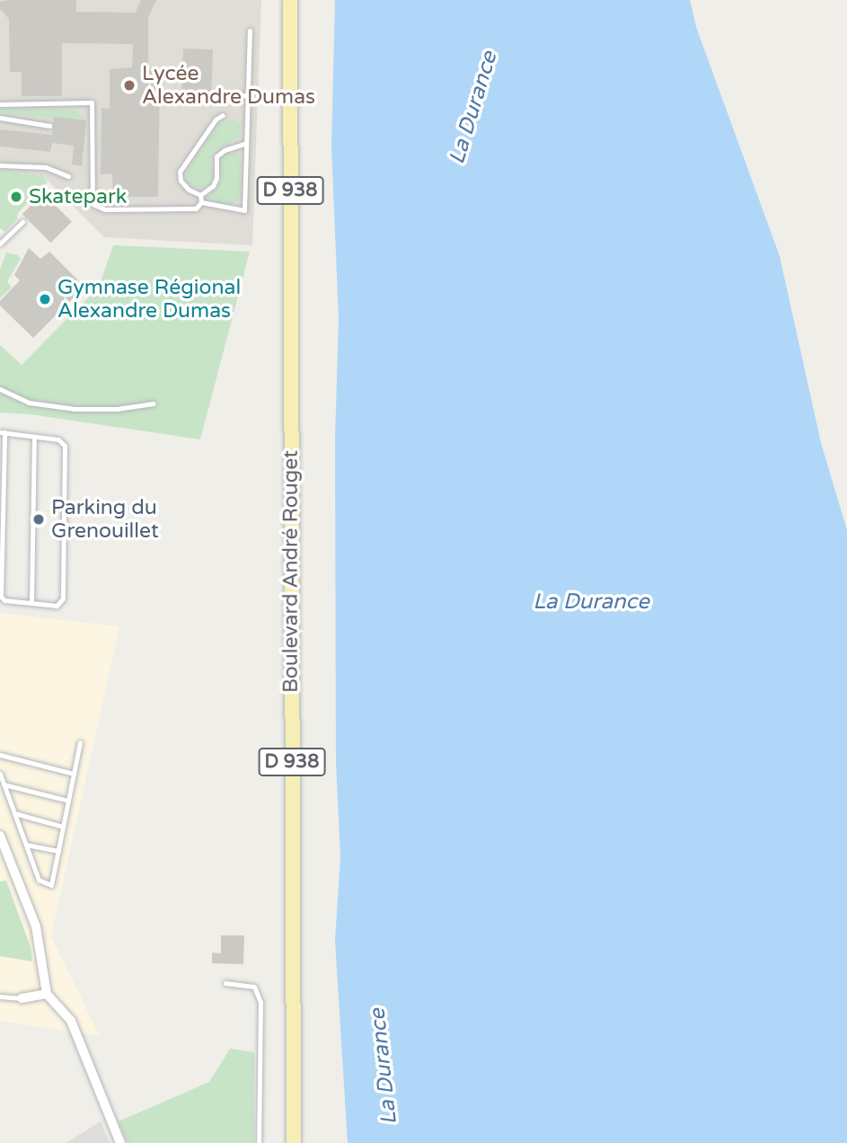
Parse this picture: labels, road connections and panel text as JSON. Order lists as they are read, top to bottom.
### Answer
{
  "streets": {
    "main road": ["D 938", "Boulevard André Rouget"]
  },
  "water": ["La Durance"],
  "places": [
    "Lycée Alexandre Dumas",
    "Skatepark",
    "Gymnase Régional Alexandre Dumas",
    "Parking du Grenouillet"
  ]
}
